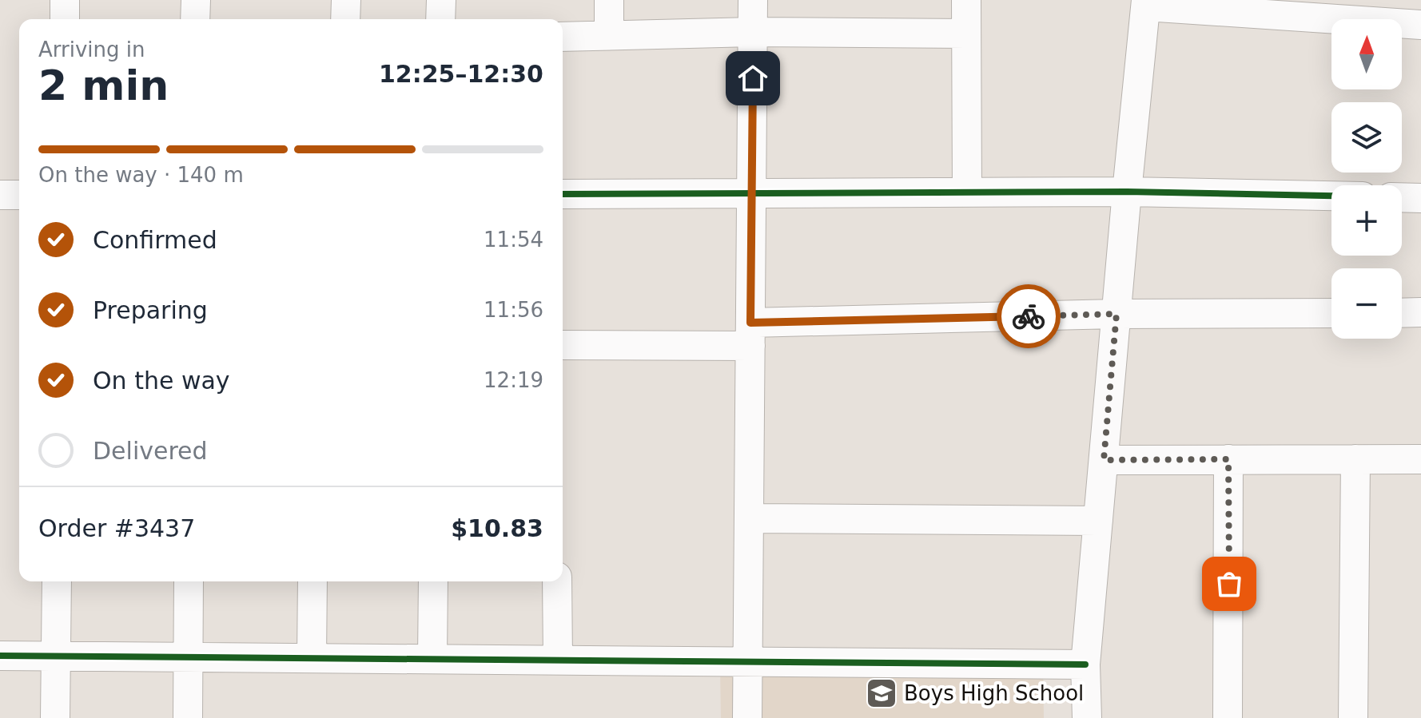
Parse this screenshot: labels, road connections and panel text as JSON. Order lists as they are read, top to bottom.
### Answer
{
  "places": {
    "school or university": ["Boys High School"]
  },
  "north": "top",
  "page": {
    "map_buttons": ["+", "−"],
    "heading": ["2 min", "Arriving in", "12:25–12:30"],
    "panel": ["Order #3437", "$10.83"],
    "bar": "On the way · 140 m",
    "list": [
      ["Confirmed", "11:54"],
      ["Preparing", "11:56"],
      ["On the way", "12:19"],
      "Delivered"
    ]
  }
}
